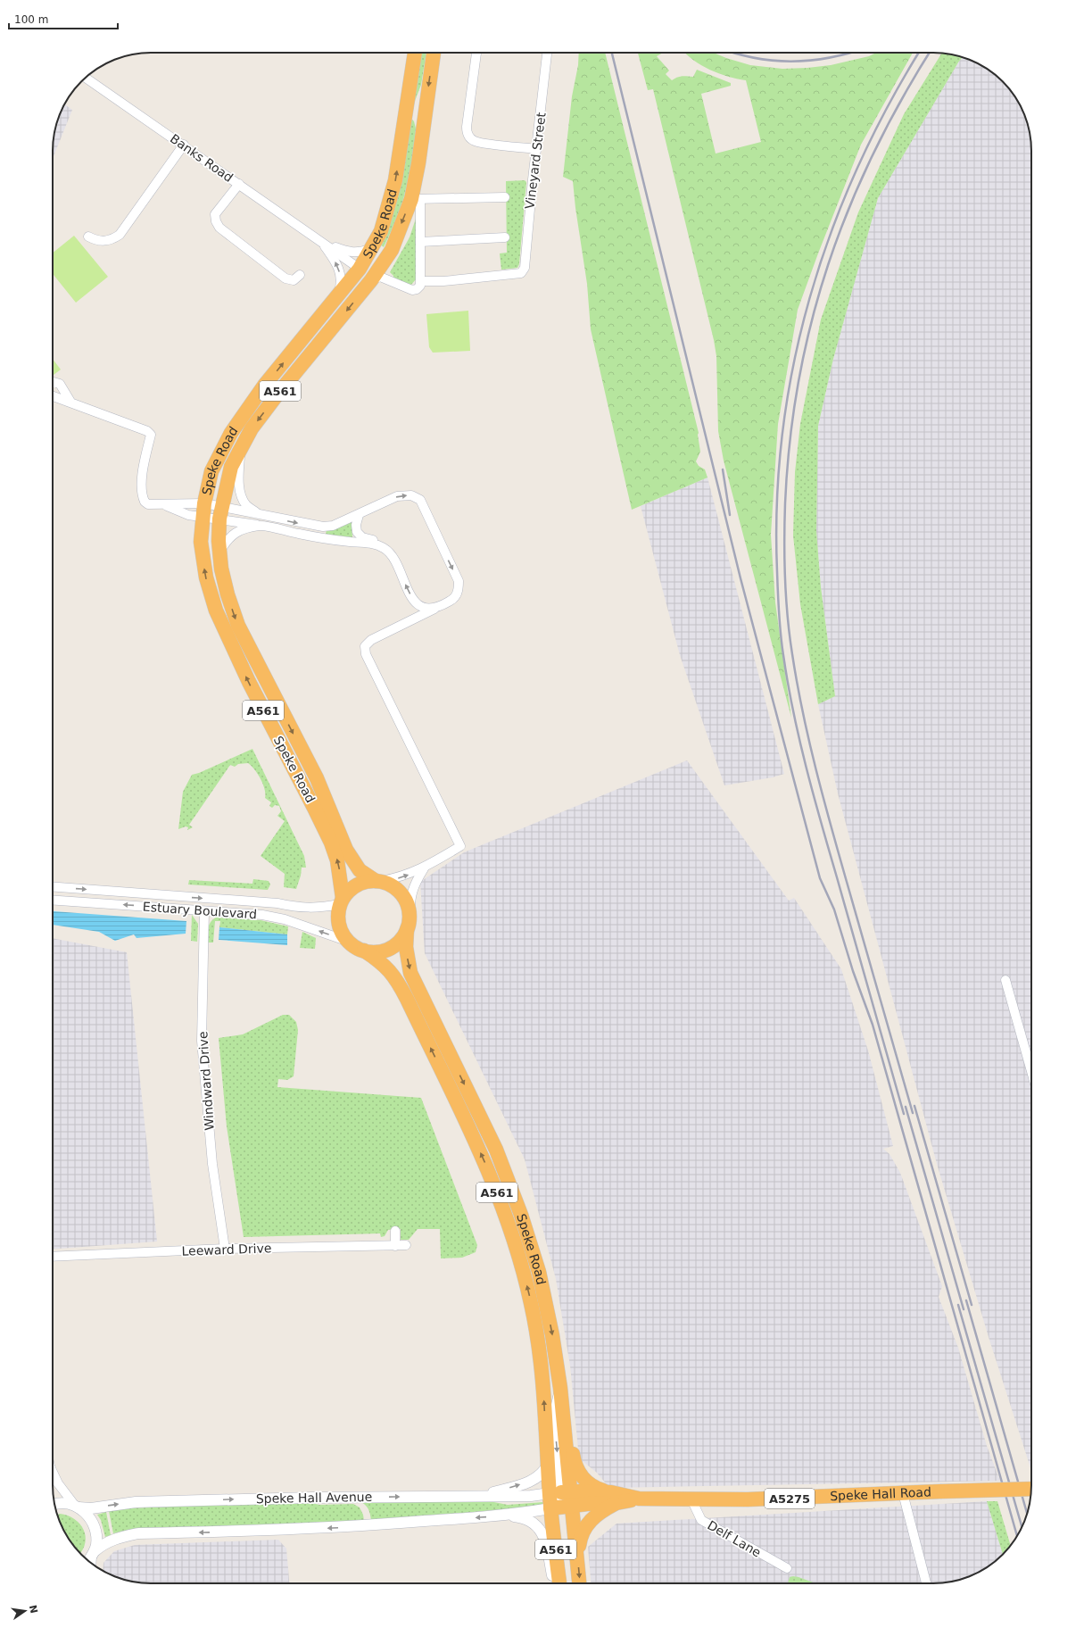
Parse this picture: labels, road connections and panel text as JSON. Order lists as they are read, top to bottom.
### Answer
{
  "streets": {
    "highway": [
      "Speke Road",
      "A561",
      "Speke Hall Road",
      "A5275"
    ],
    "street": [
      "Banks Road",
      "Vineyard Street",
      "Estuary Boulevard",
      "Windward Drive",
      "Leeward Drive",
      "Speke Hall Avenue",
      "Delf Lane"
    ]
  },
  "crossings": [
    ["Banks Road", "Speke Road"],
    ["Vineyard Street", "Speke Road"],
    ["Speke Road", "A561"],
    ["Speke Road", "Estuary Boulevard"],
    ["Speke Road", "Speke Hall Road"],
    ["Speke Road", "Speke Hall Avenue"],
    ["Speke Road", "A5275"],
    ["A561", "Estuary Boulevard"],
    ["A561", "Speke Hall Road"],
    ["A561", "Speke Hall Avenue"],
    ["Estuary Boulevard", "Windward Drive"],
    ["Windward Drive", "Leeward Drive"],
    ["Speke Hall Road", "Speke Hall Avenue"],
    ["Speke Hall Road", "A5275"],
    ["Speke Hall Road", "Delf Lane"]
  ],
  "scale_bar": "100 m",
  "north": "right"
}
